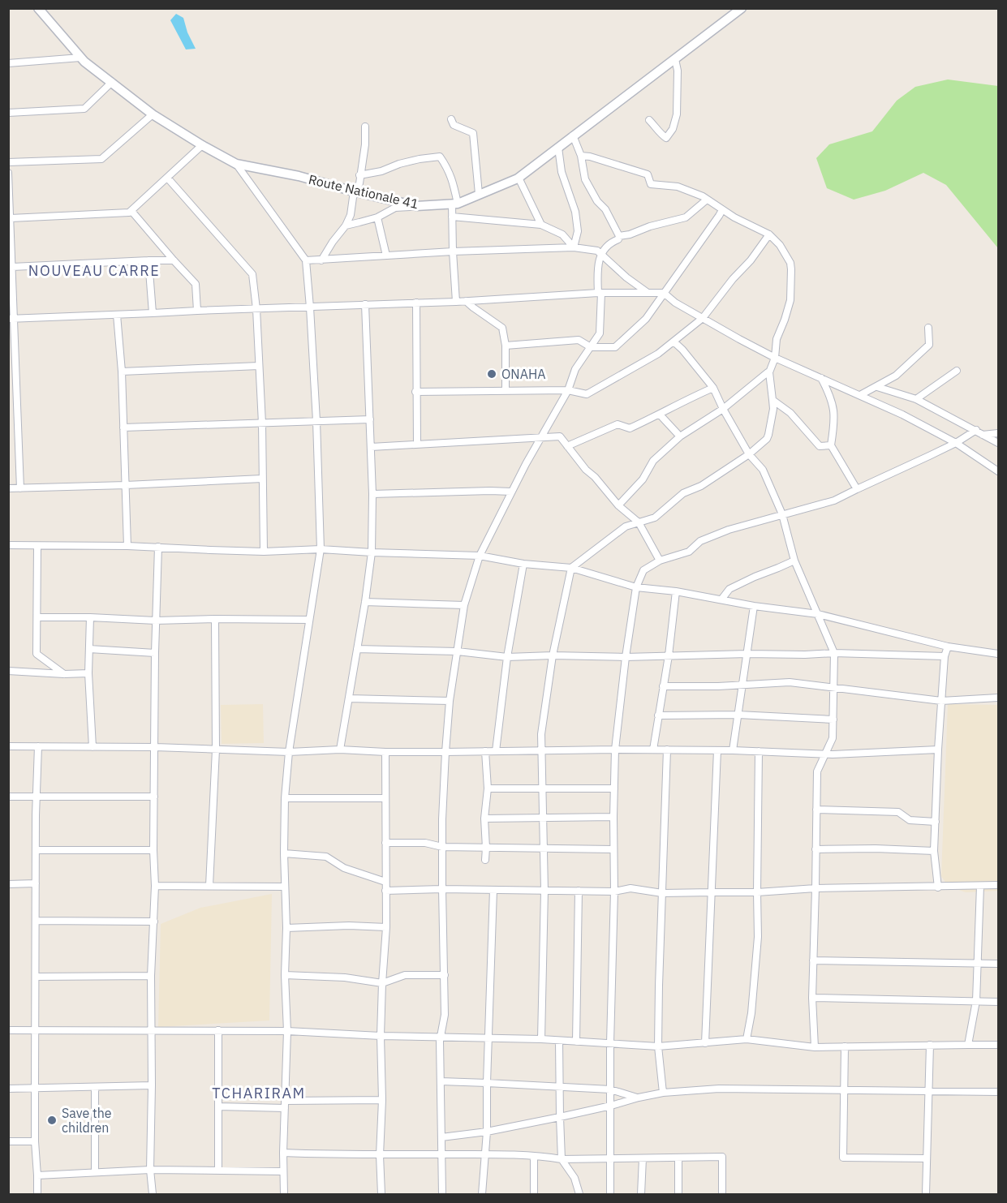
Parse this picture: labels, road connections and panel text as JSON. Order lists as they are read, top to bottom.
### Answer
{
  "streets": {
    "street": ["Route Nationale 41"]
  },
  "districts": ["NOUVEAU CARRE", "TCHARIRAM"],
  "places": ["ONAHA", "Save the children"]
}
